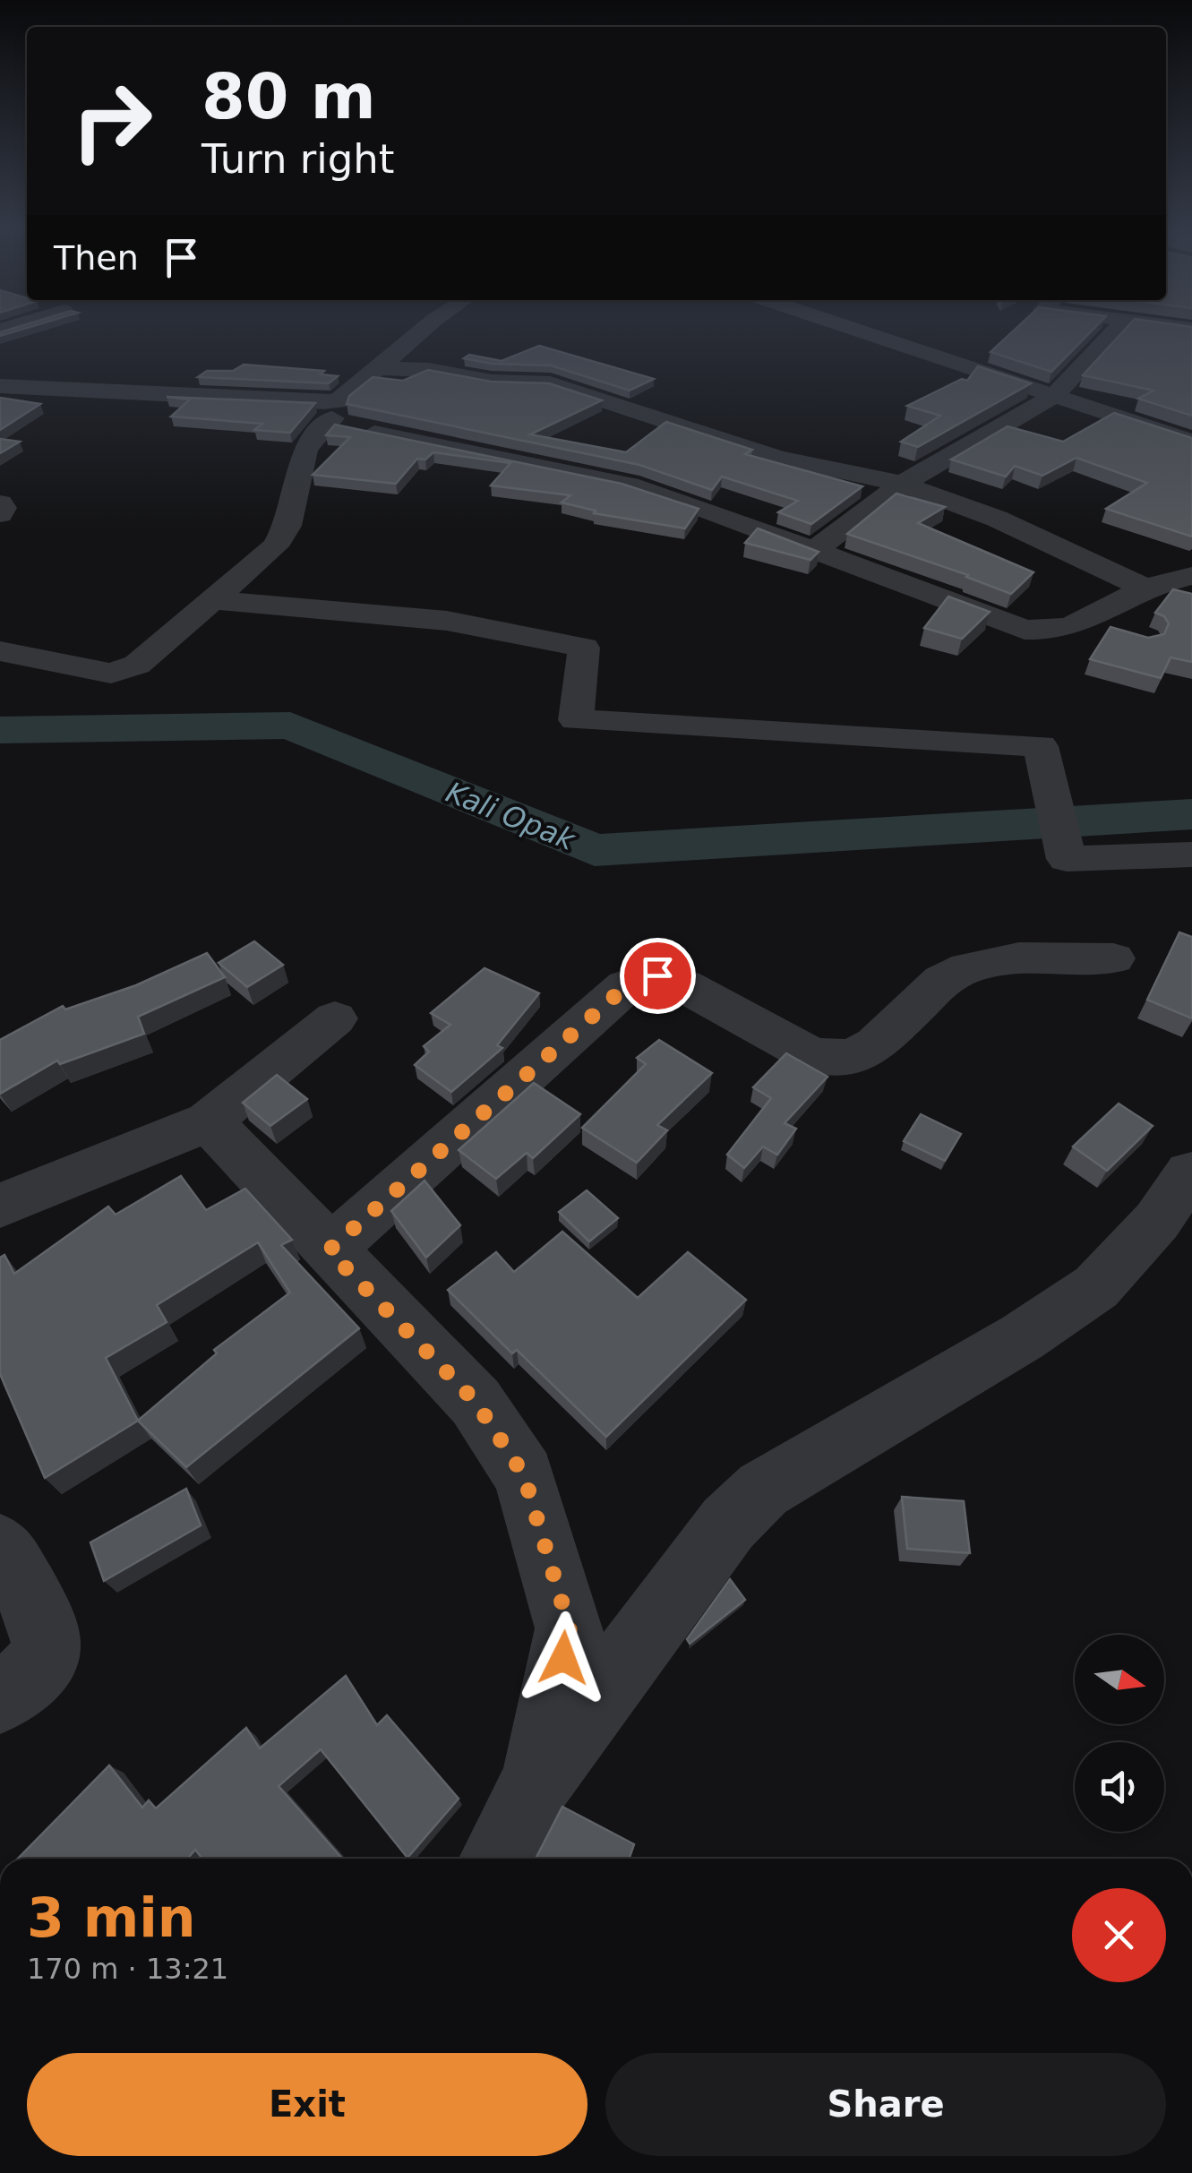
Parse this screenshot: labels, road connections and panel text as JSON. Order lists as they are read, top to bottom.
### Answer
{
  "water": ["Kali Opak"],
  "north": "right",
  "page": {
    "turn": ["80 m", "Turn right"],
    "then": "Then",
    "heading": ["3 min", "170 m · 13:21"],
    "buttons": ["Exit", "Share"]
  }
}
